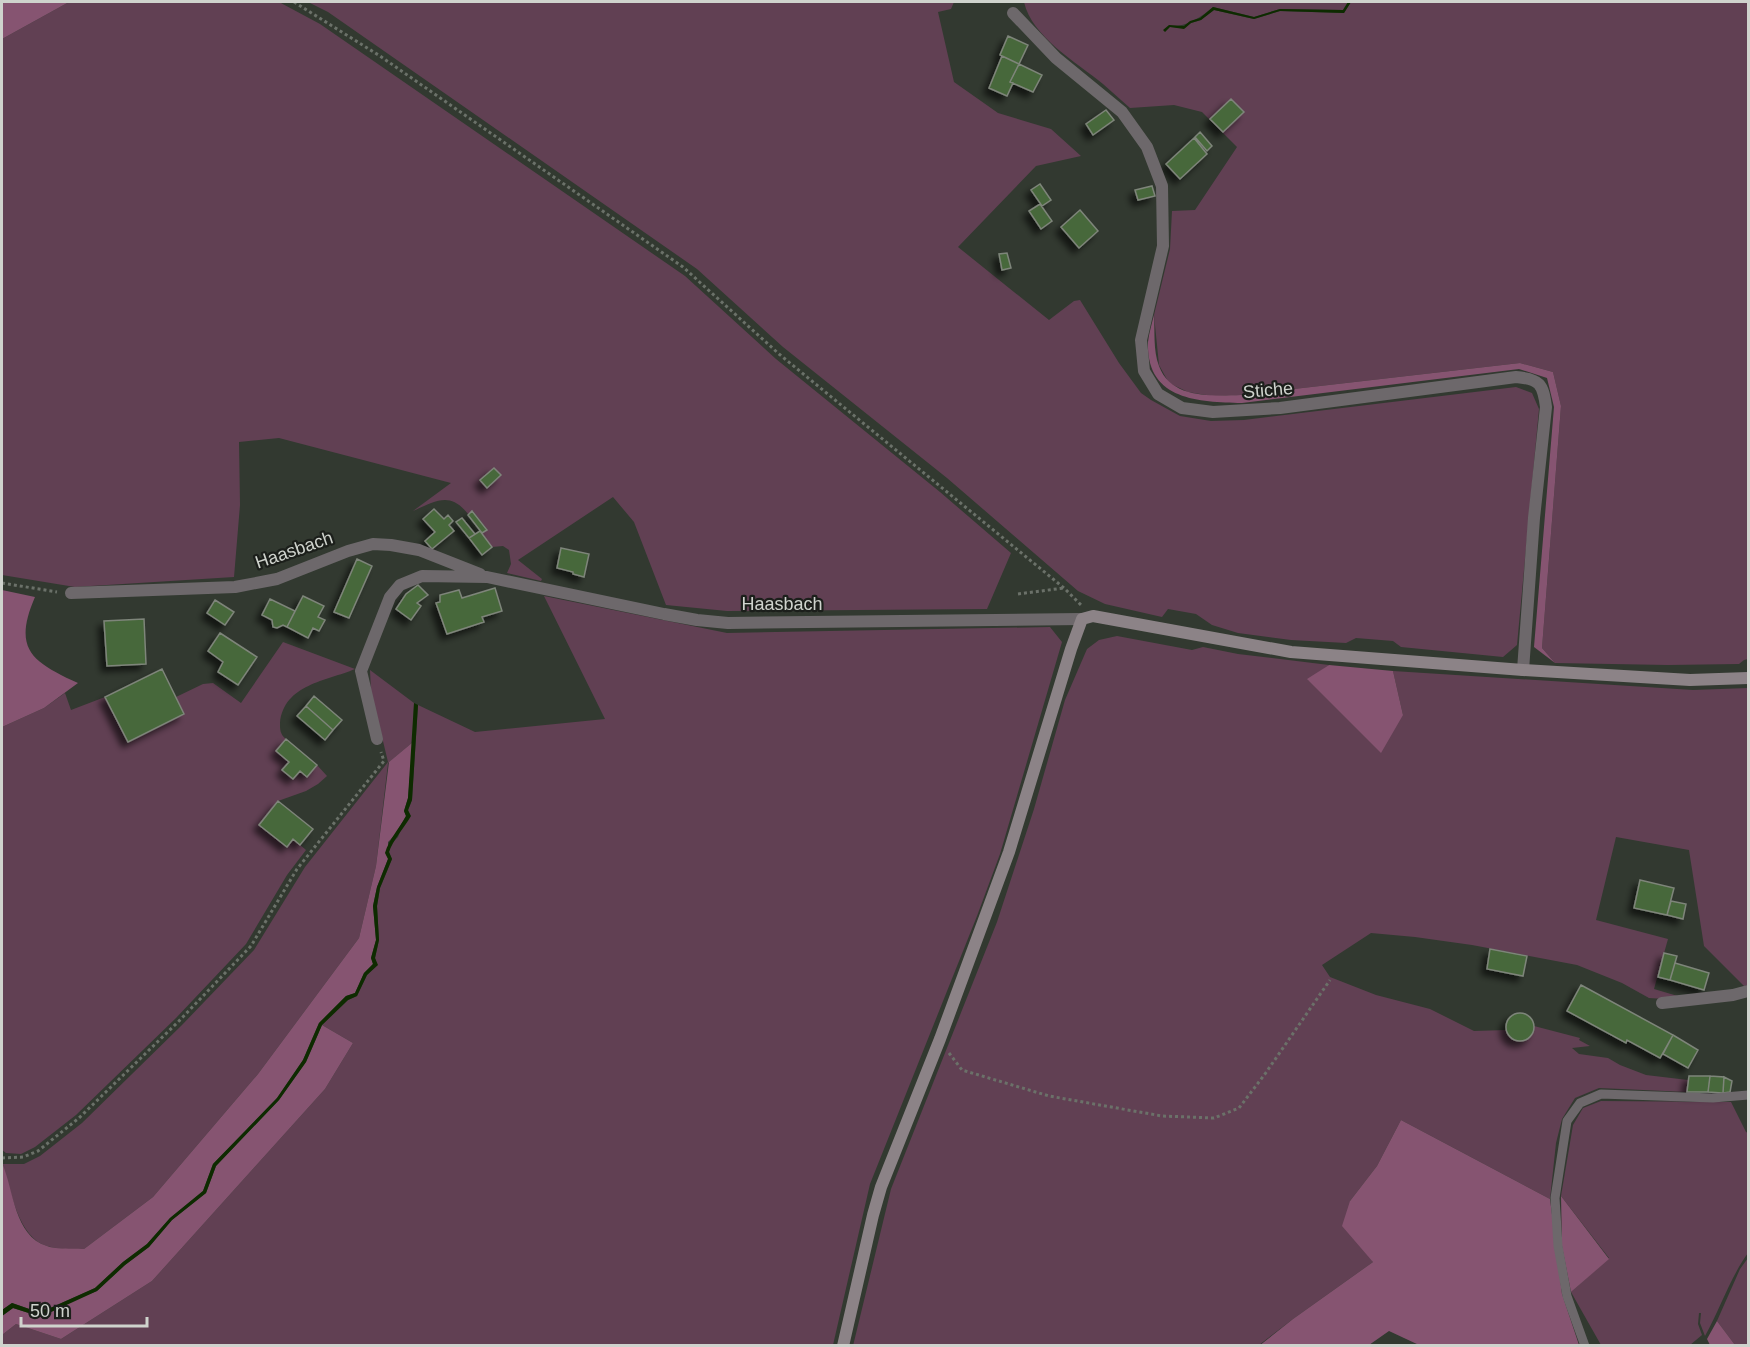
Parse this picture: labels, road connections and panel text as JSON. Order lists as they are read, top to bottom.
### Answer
{
  "streets": {
    "street": ["Stiche", "Haasbach"]
  },
  "scale_bar": "50 m"
}
